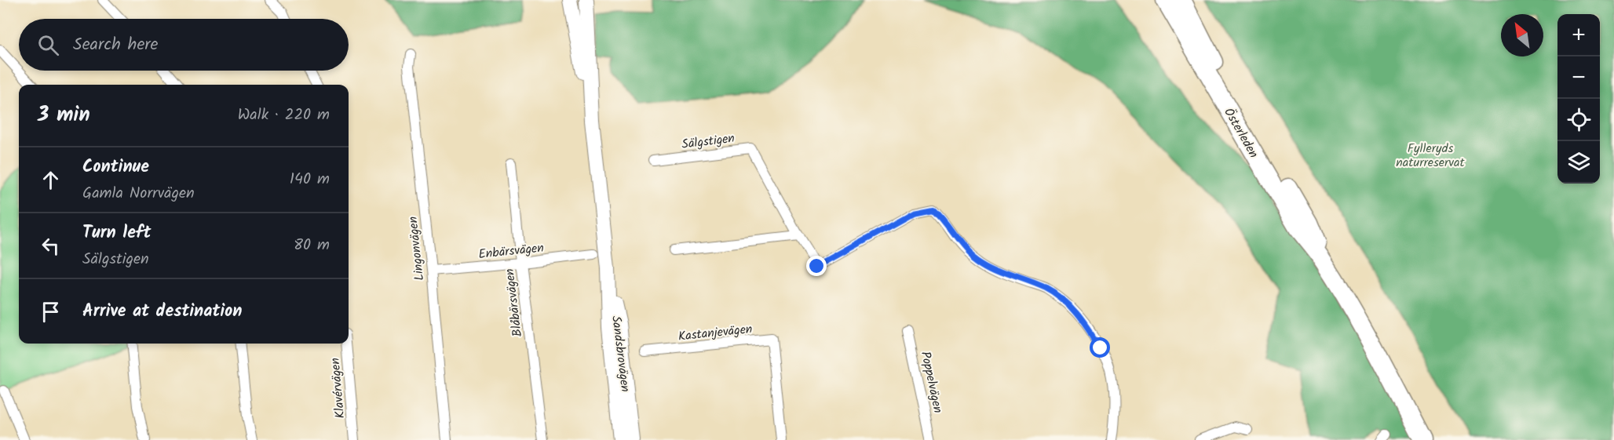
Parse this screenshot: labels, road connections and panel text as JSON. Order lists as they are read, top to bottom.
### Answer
{
  "streets": {
    "highway": ["Österleden"],
    "main road": ["Sandsbrovägen"],
    "street": [
      "Sälgstigen",
      "Lingonvägen",
      "Enbärsvägen",
      "Blåbärsvägen",
      "Kastanjevägen",
      "Poppelvägen",
      "Klavérvägen"
    ]
  },
  "crossings": [
    ["Lingonvägen", "Enbärsvägen"],
    ["Enbärsvägen", "Blåbärsvägen"]
  ],
  "parks": ["Fylleryds naturreservat"],
  "north": "top left",
  "page": {
    "map_buttons": ["+", "−"],
    "search": "Search here",
    "heading": ["3 min", "Walk · 220 m"],
    "list": [
      ["Continue", "Gamla Norrvägen", "140 m"],
      ["Turn left", "Sälgstigen", "80 m"],
      "Arrive at destination"
    ]
  }
}
